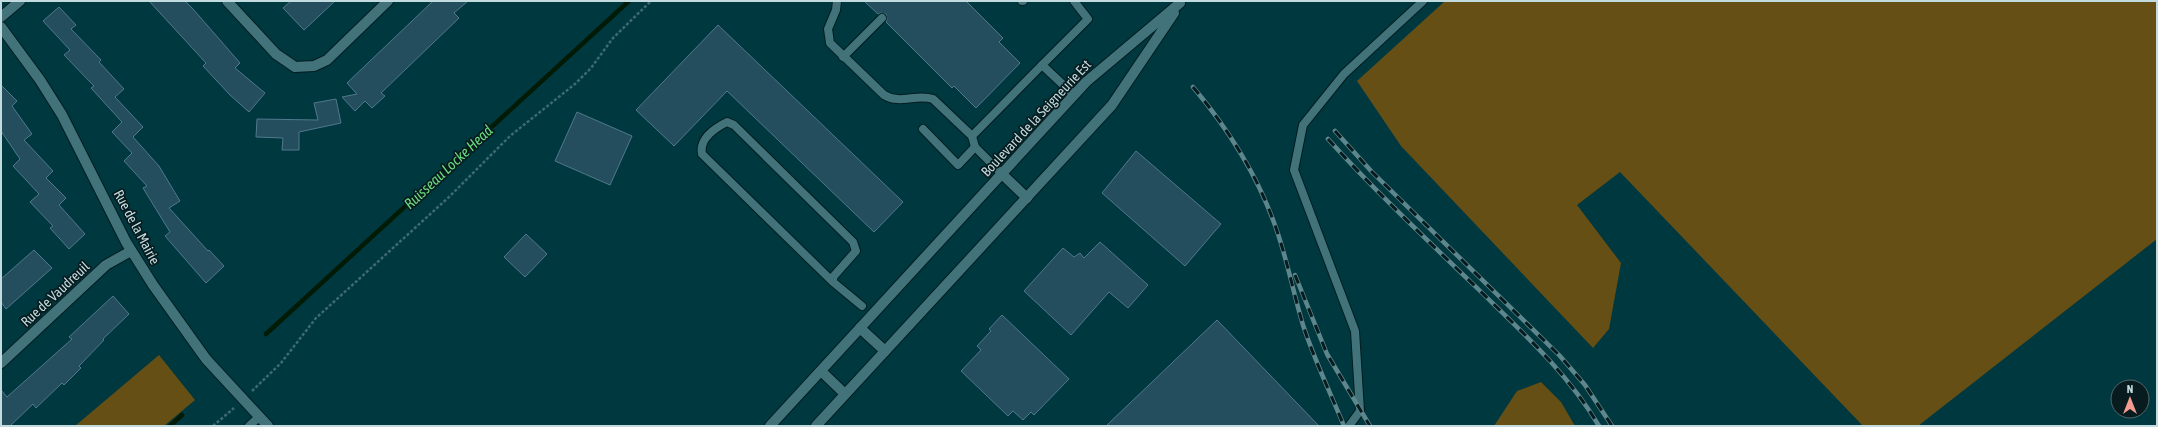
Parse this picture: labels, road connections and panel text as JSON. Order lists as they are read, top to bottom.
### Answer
{
  "streets": {
    "main road": ["Boulevard de la Seigneurie Est", "Rue de la Mairie", "Rue de Vaudreuil"]
  },
  "crossings": [
    ["Rue de la Mairie", "Rue de Vaudreuil"]
  ],
  "water": ["Ruisseau Locke Head"],
  "north": "top"
}
